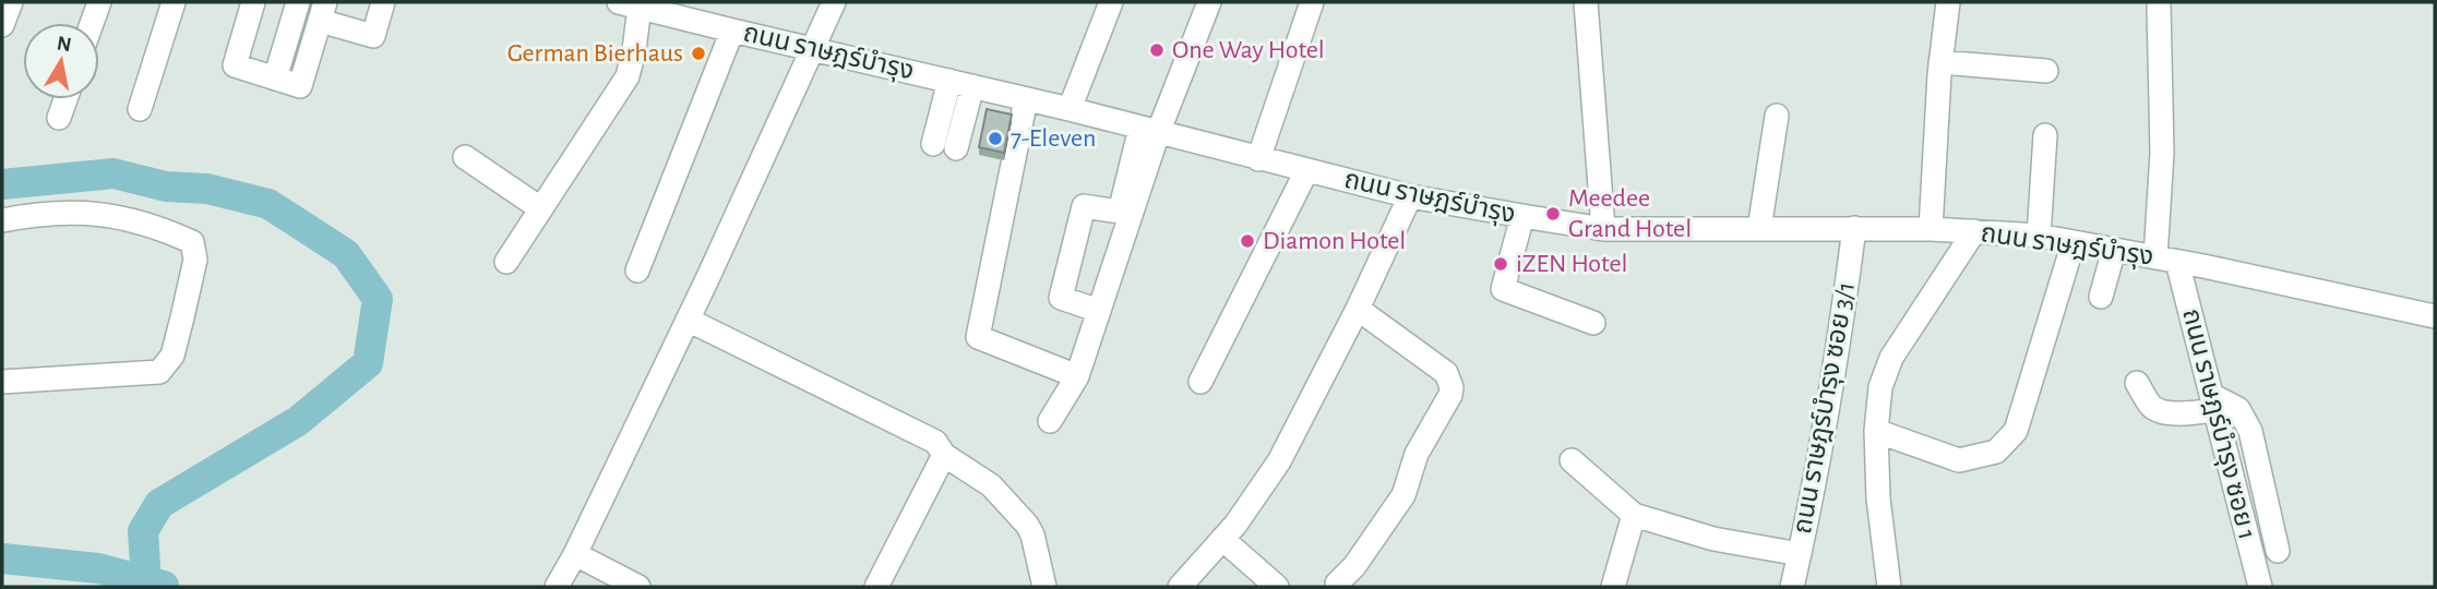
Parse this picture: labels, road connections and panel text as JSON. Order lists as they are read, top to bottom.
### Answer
{
  "streets": {
    "street": ["ถนน ราษฎร์บำรุง", "ถนน ราษฎร์บำรุง ซอย 3/1", "ถนน ราษฎร์บำรุง ซอย 1"]
  },
  "crossings": [
    ["ถนน ราษฎร์บำรุง", "ถนน ราษฎร์บำรุง ซอย 3/1"],
    ["ถนน ราษฎร์บำรุง", "ถนน ราษฎร์บำรุง ซอย 1"]
  ],
  "places": [
    "One Way Hotel",
    "German Bierhaus",
    "7-Eleven",
    "Meedee Grand Hotel",
    "Diamon Hotel",
    "iZEN Hotel"
  ],
  "north": "top"
}
